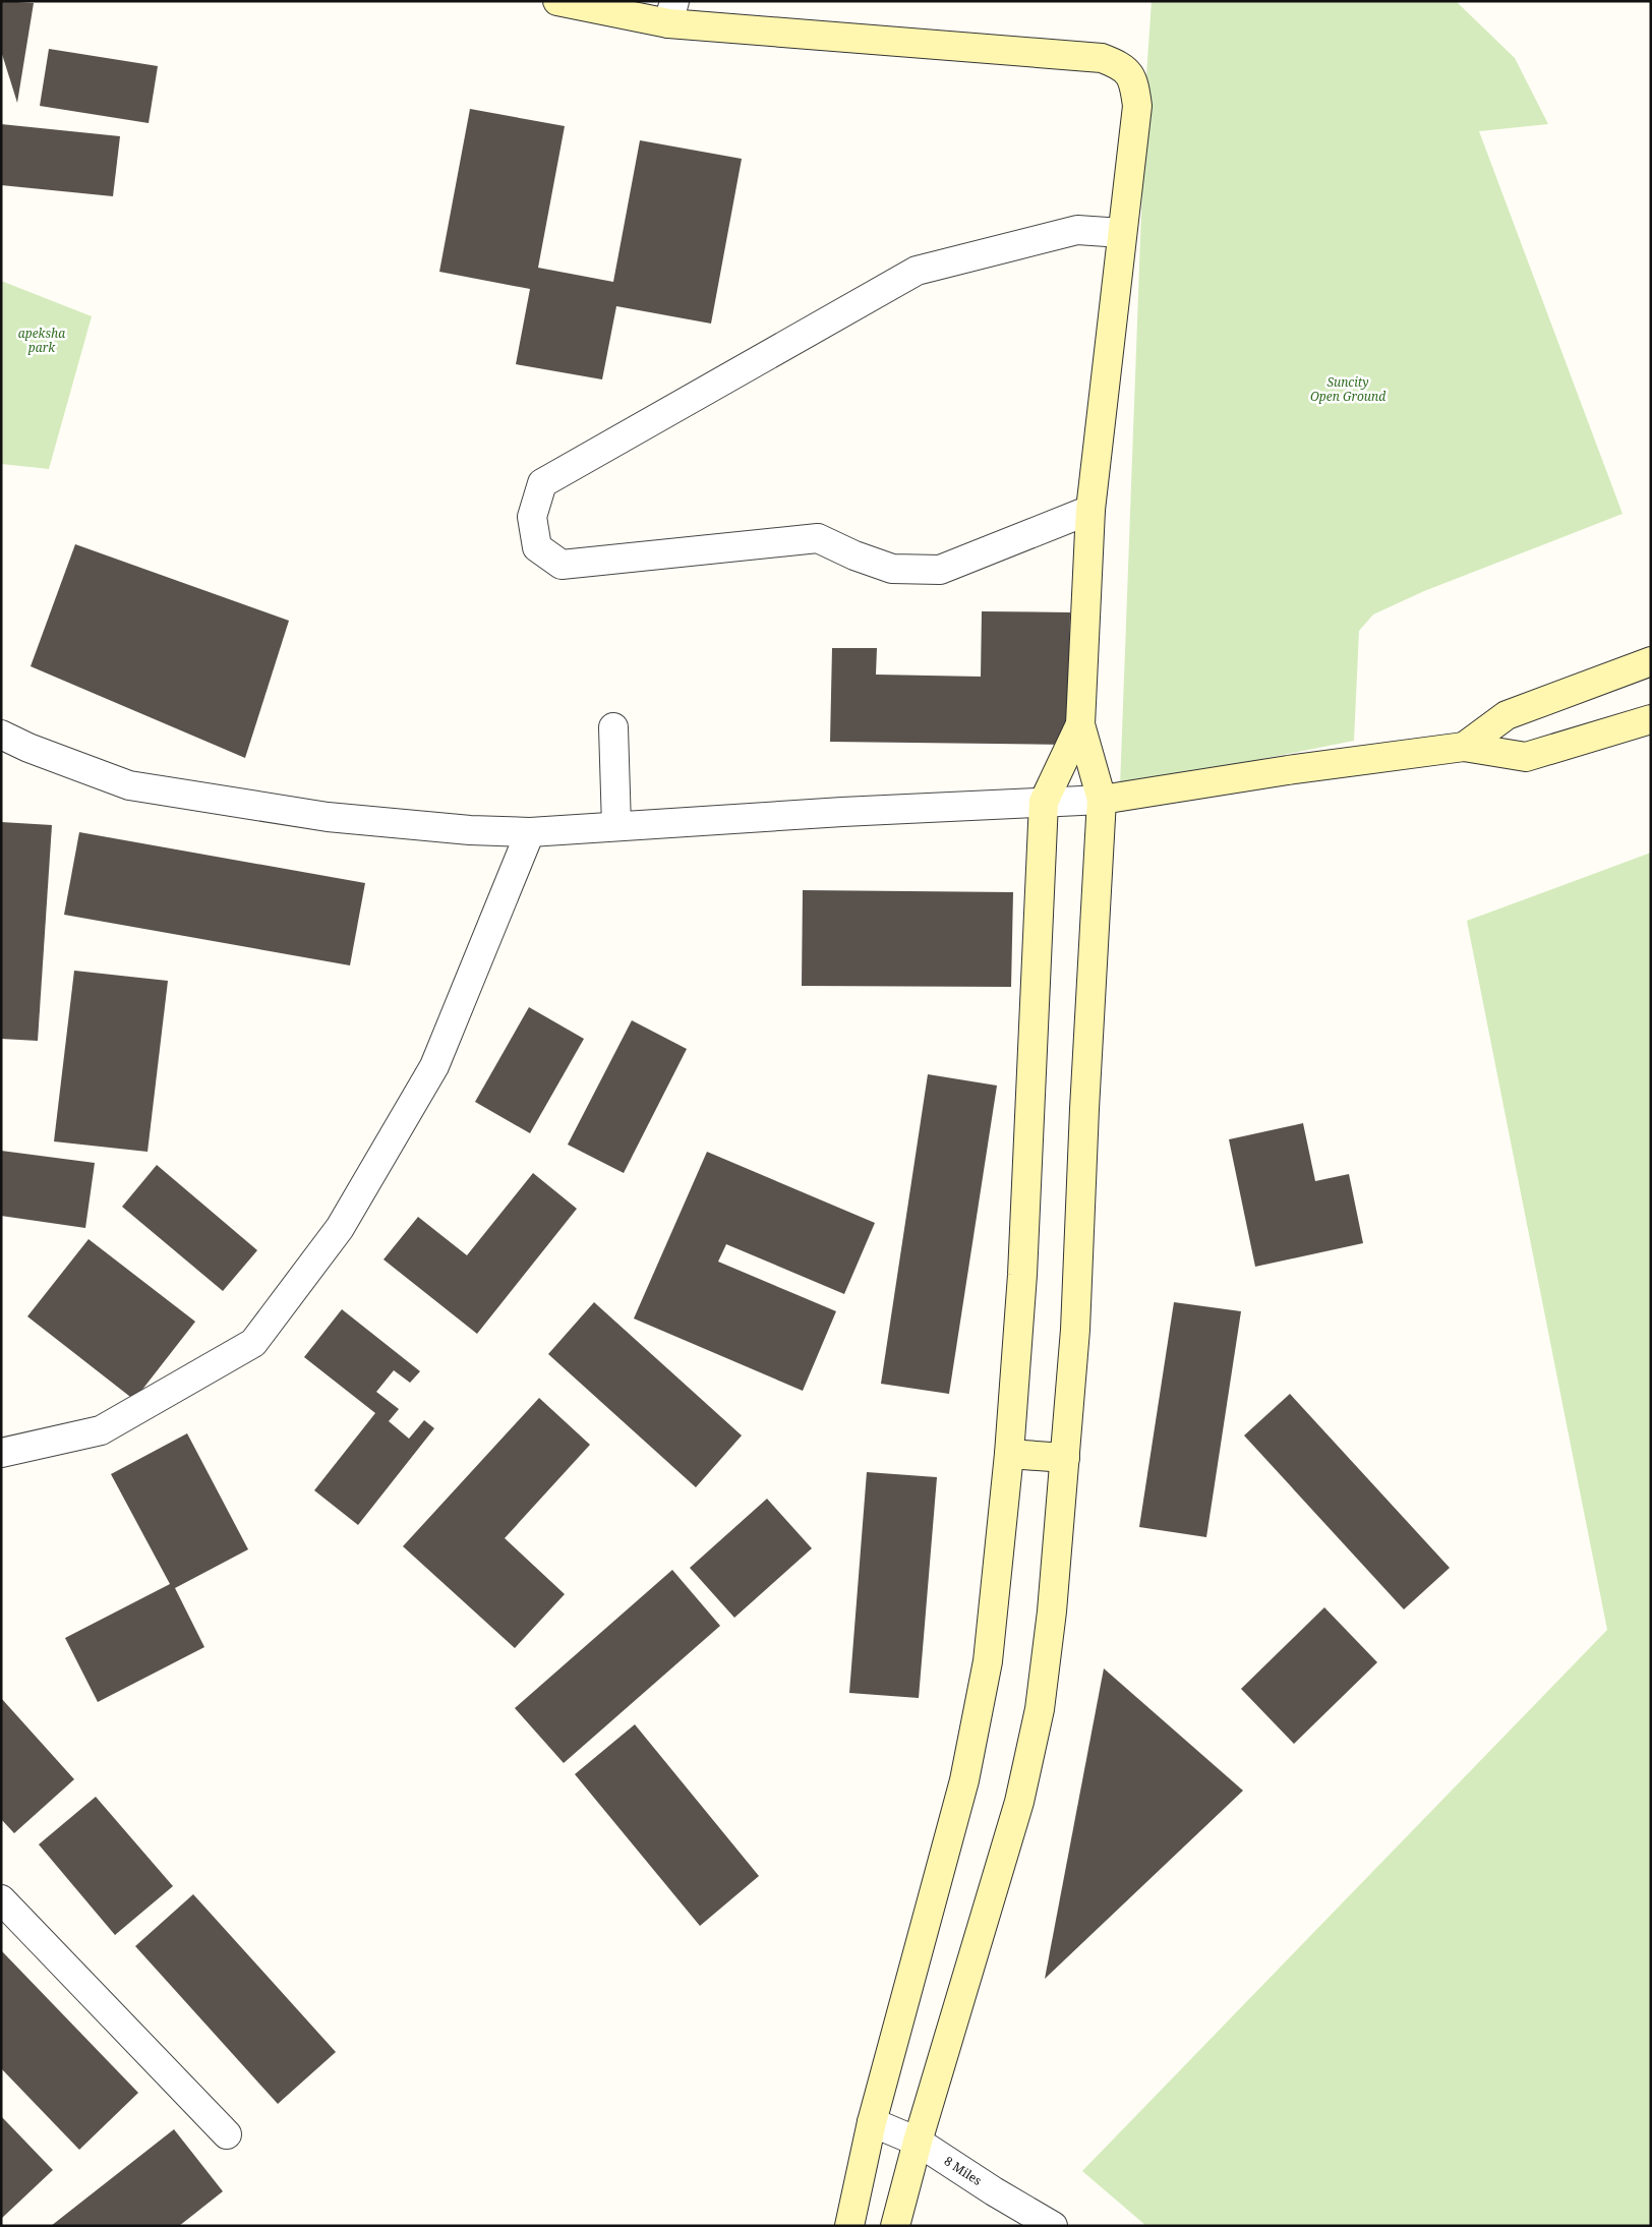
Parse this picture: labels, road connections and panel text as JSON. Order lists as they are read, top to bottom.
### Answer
{
  "streets": {
    "street": ["8 Miles"]
  },
  "parks": ["apeksha park", "Suncity Open Ground"]
}
